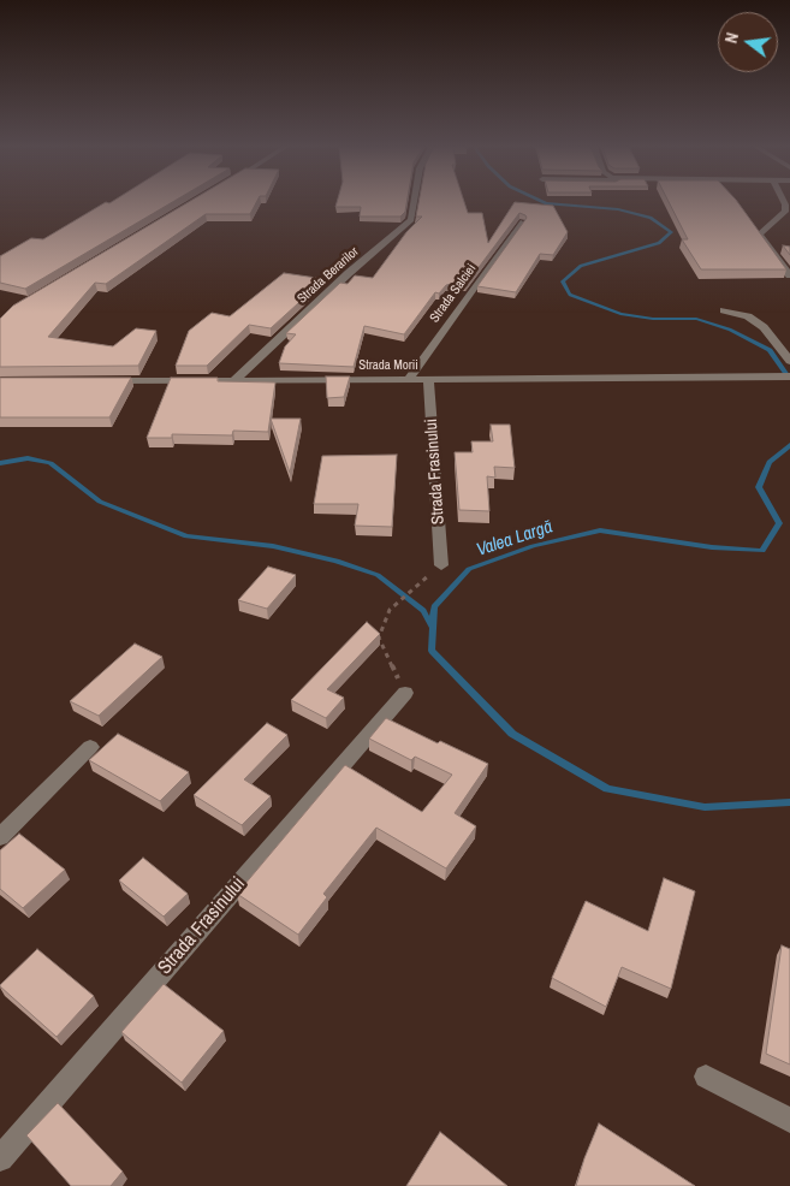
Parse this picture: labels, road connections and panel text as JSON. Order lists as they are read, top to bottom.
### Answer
{
  "streets": {
    "street": [
      "Strada Berarilor",
      "Strada Salciei",
      "Strada Morii",
      "Strada Frasinului"
    ]
  },
  "crossings": [
    ["Strada Berarilor", "Strada Morii"],
    ["Strada Salciei", "Strada Morii"],
    ["Strada Morii", "Strada Frasinului"]
  ],
  "water": ["Valea Largă"],
  "north": "left"
}
